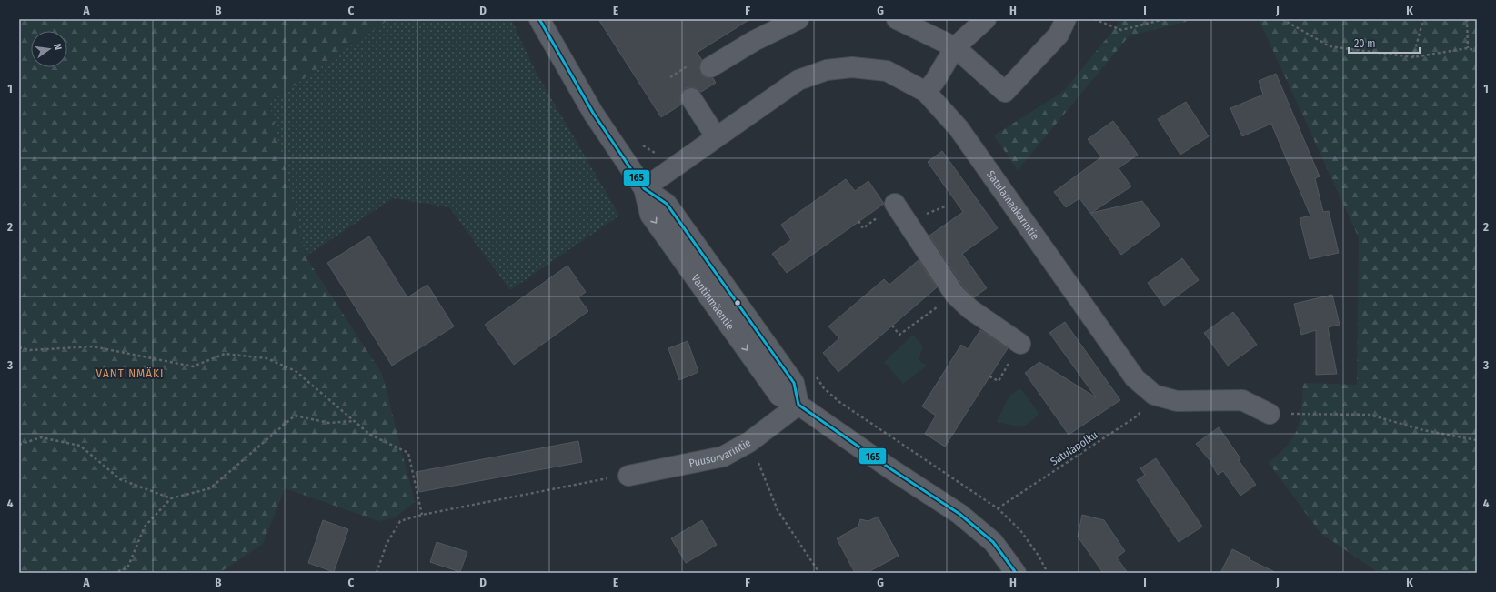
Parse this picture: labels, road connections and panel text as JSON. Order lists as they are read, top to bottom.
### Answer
{
  "streets": {
    "street": ["Satulamaakarintie", "Vantinmäentie", "Puusorvarintie"],
    "path": ["Satulapolku"]
  },
  "crossings": [
    ["Satulamaakarintie", "Vantinmäentie"],
    ["Satulamaakarintie", "Satulapolku"],
    ["Vantinmäentie", "Puusorvarintie"]
  ],
  "districts": ["VANTINMÄKI"],
  "lines": ["transit line 165"],
  "scale_bar": "20 m",
  "north": "right",
  "grid": {
    "columns": [
      "A",
      "B",
      "C",
      "D",
      "E",
      "F",
      "G",
      "H",
      "I",
      "J",
      "K"
    ],
    "rows": [
      "1",
      "2",
      "3",
      "4"
    ]
  }
}
